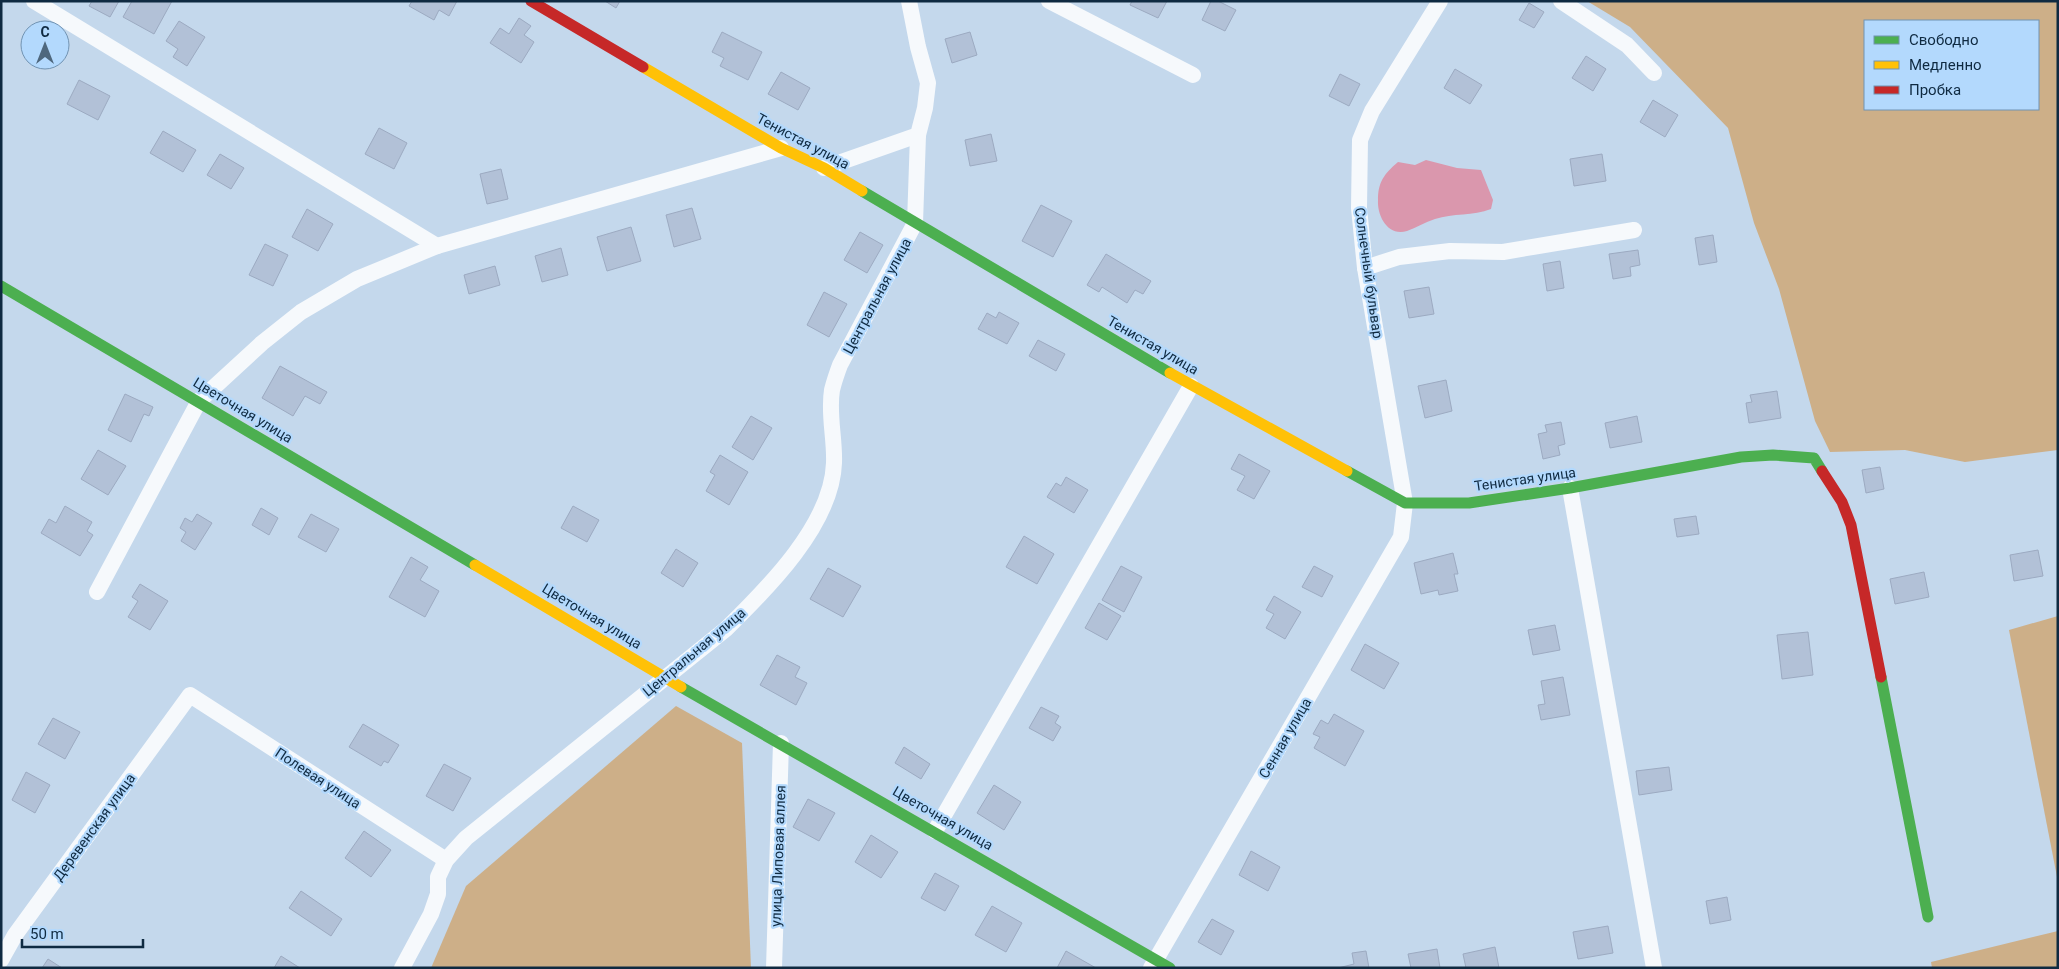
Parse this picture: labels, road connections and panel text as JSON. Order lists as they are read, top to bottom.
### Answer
{
  "streets": {
    "street": [
      "Тенистая улица",
      "Солнечный бульвар",
      "Центральная улица",
      "Цветочная улица",
      "Сенная улица",
      "Полевая улица",
      "Деревенская улица",
      "улица Липовая аллея"
    ]
  },
  "crossings": [
    ["Тенистая улица", "Солнечный бульвар"],
    ["Тенистая улица", "Центральная улица"],
    ["Тенистая улица", "Сенная улица"],
    ["Солнечный бульвар", "Сенная улица"],
    ["Центральная улица", "Цветочная улица"],
    ["Центральная улица", "Полевая улица"],
    ["Цветочная улица", "Сенная улица"],
    ["Цветочная улица", "улица Липовая аллея"],
    ["Полевая улица", "Деревенская улица"]
  ],
  "legend": ["Свободно", "Медленно", "Пробка"],
  "scale_bar": "50 m",
  "north": "top"
}
